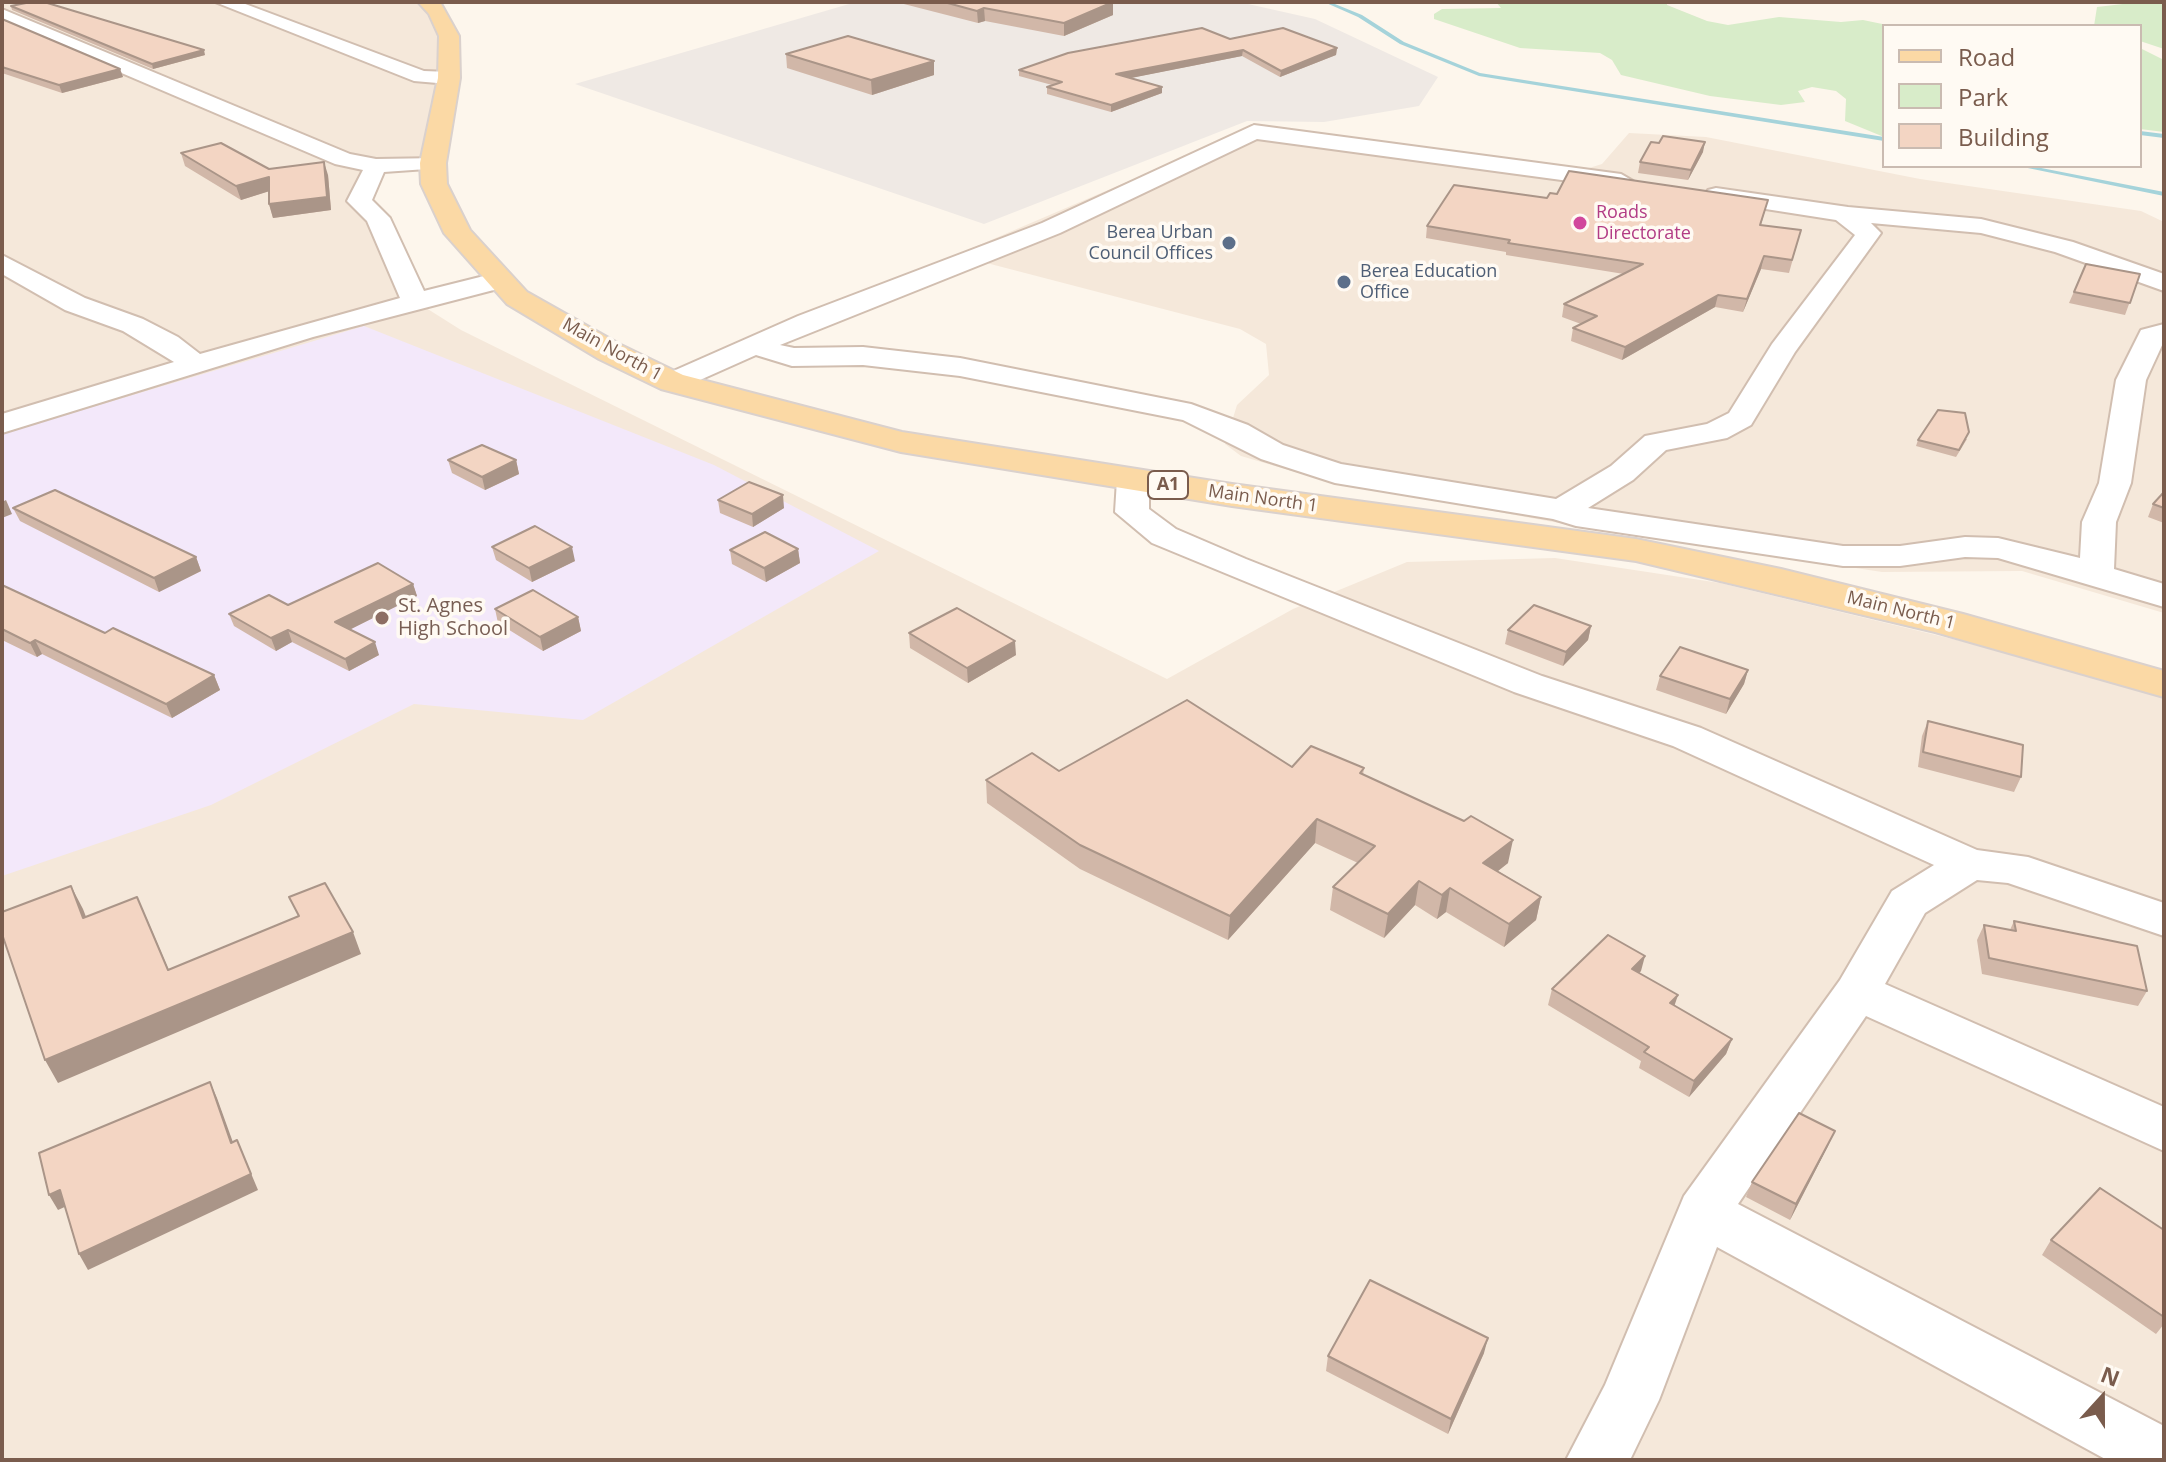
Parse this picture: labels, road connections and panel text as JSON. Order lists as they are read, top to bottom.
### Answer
{
  "streets": {
    "main road": ["Main North 1", "A1"]
  },
  "places": [
    "Roads Directorate",
    "Berea Urban Council Offices",
    "Berea Education Office",
    "St. Agnes High School"
  ],
  "legend": ["Road", "Park", "Building"],
  "north": "top"
}
